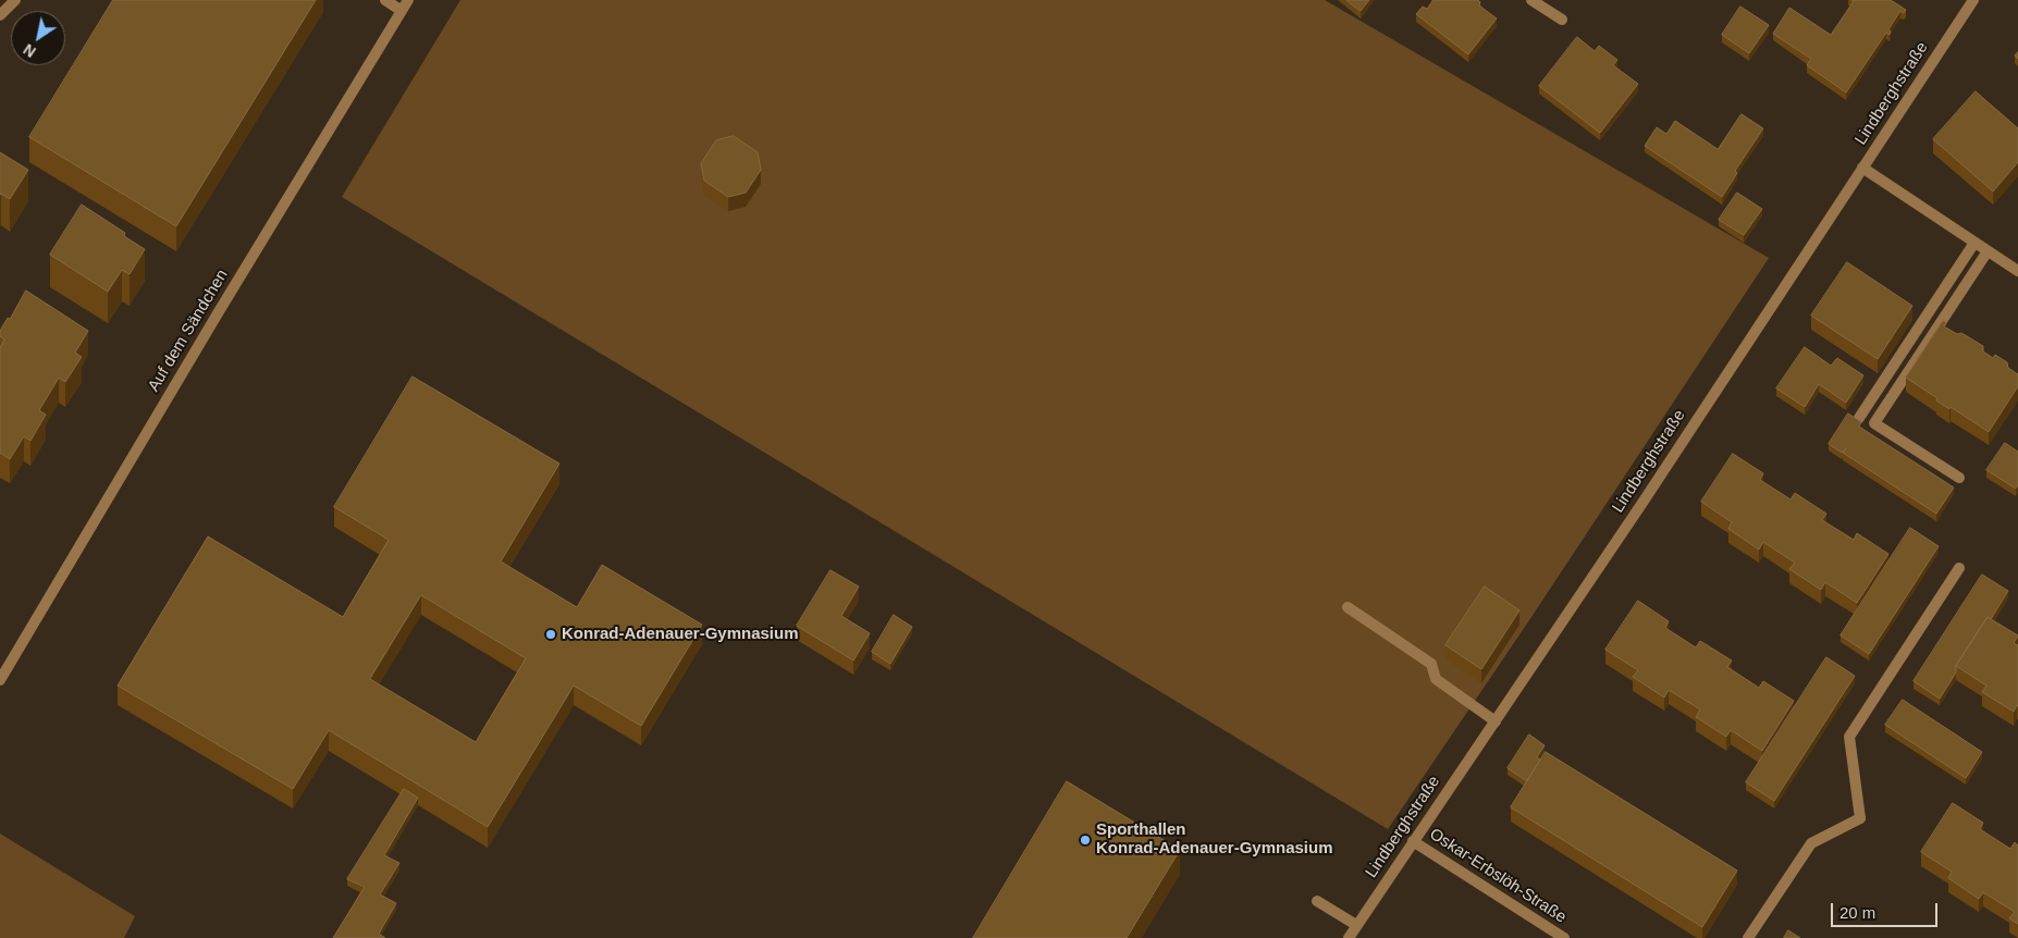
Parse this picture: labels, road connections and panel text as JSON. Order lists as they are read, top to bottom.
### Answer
{
  "streets": {
    "street": ["Lindberghstraße", "Auf dem Sändchen", "Oskar-Erbslöh-Straße"]
  },
  "crossings": [
    ["Lindberghstraße", "Oskar-Erbslöh-Straße"]
  ],
  "places": ["Konrad-Adenauer-Gymnasium", "Sporthallen Konrad-Adenauer-Gymnasium"],
  "scale_bar": "20 m",
  "north": "bottom left"
}
